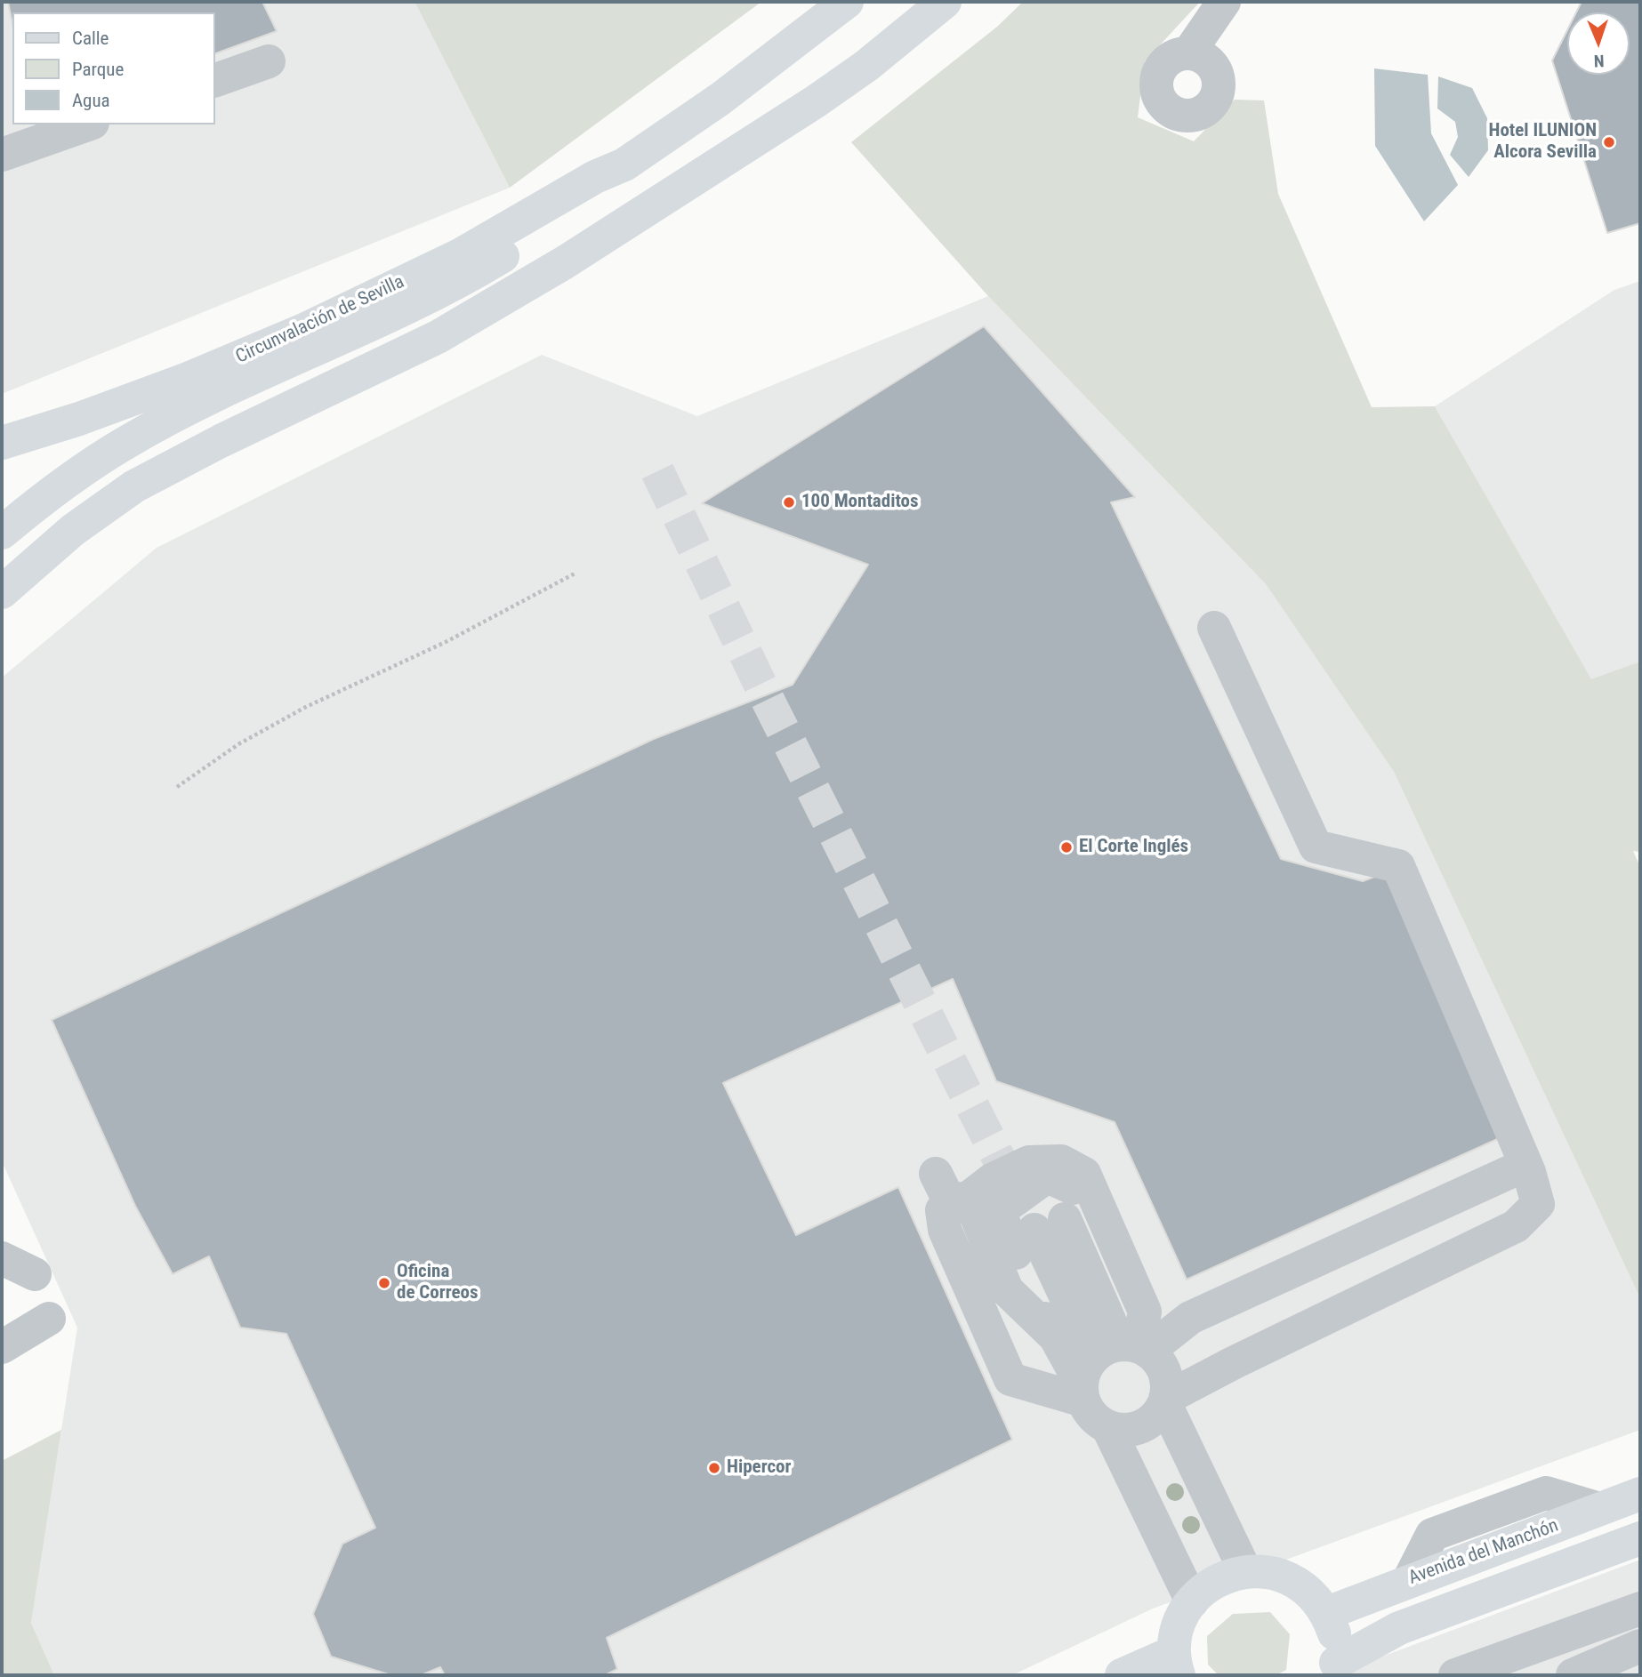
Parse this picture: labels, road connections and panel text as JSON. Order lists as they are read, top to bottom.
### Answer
{
  "streets": {
    "main road": ["Circunvalación de Sevilla", "Avenida del Manchón"]
  },
  "places": [
    "Hotel ILUNION Alcora Sevilla",
    "100 Montaditos",
    "El Corte Inglés",
    "Oficina de Correos",
    "Hipercor"
  ],
  "legend": ["Calle", "Parque", "Agua"],
  "north": "bottom"
}
